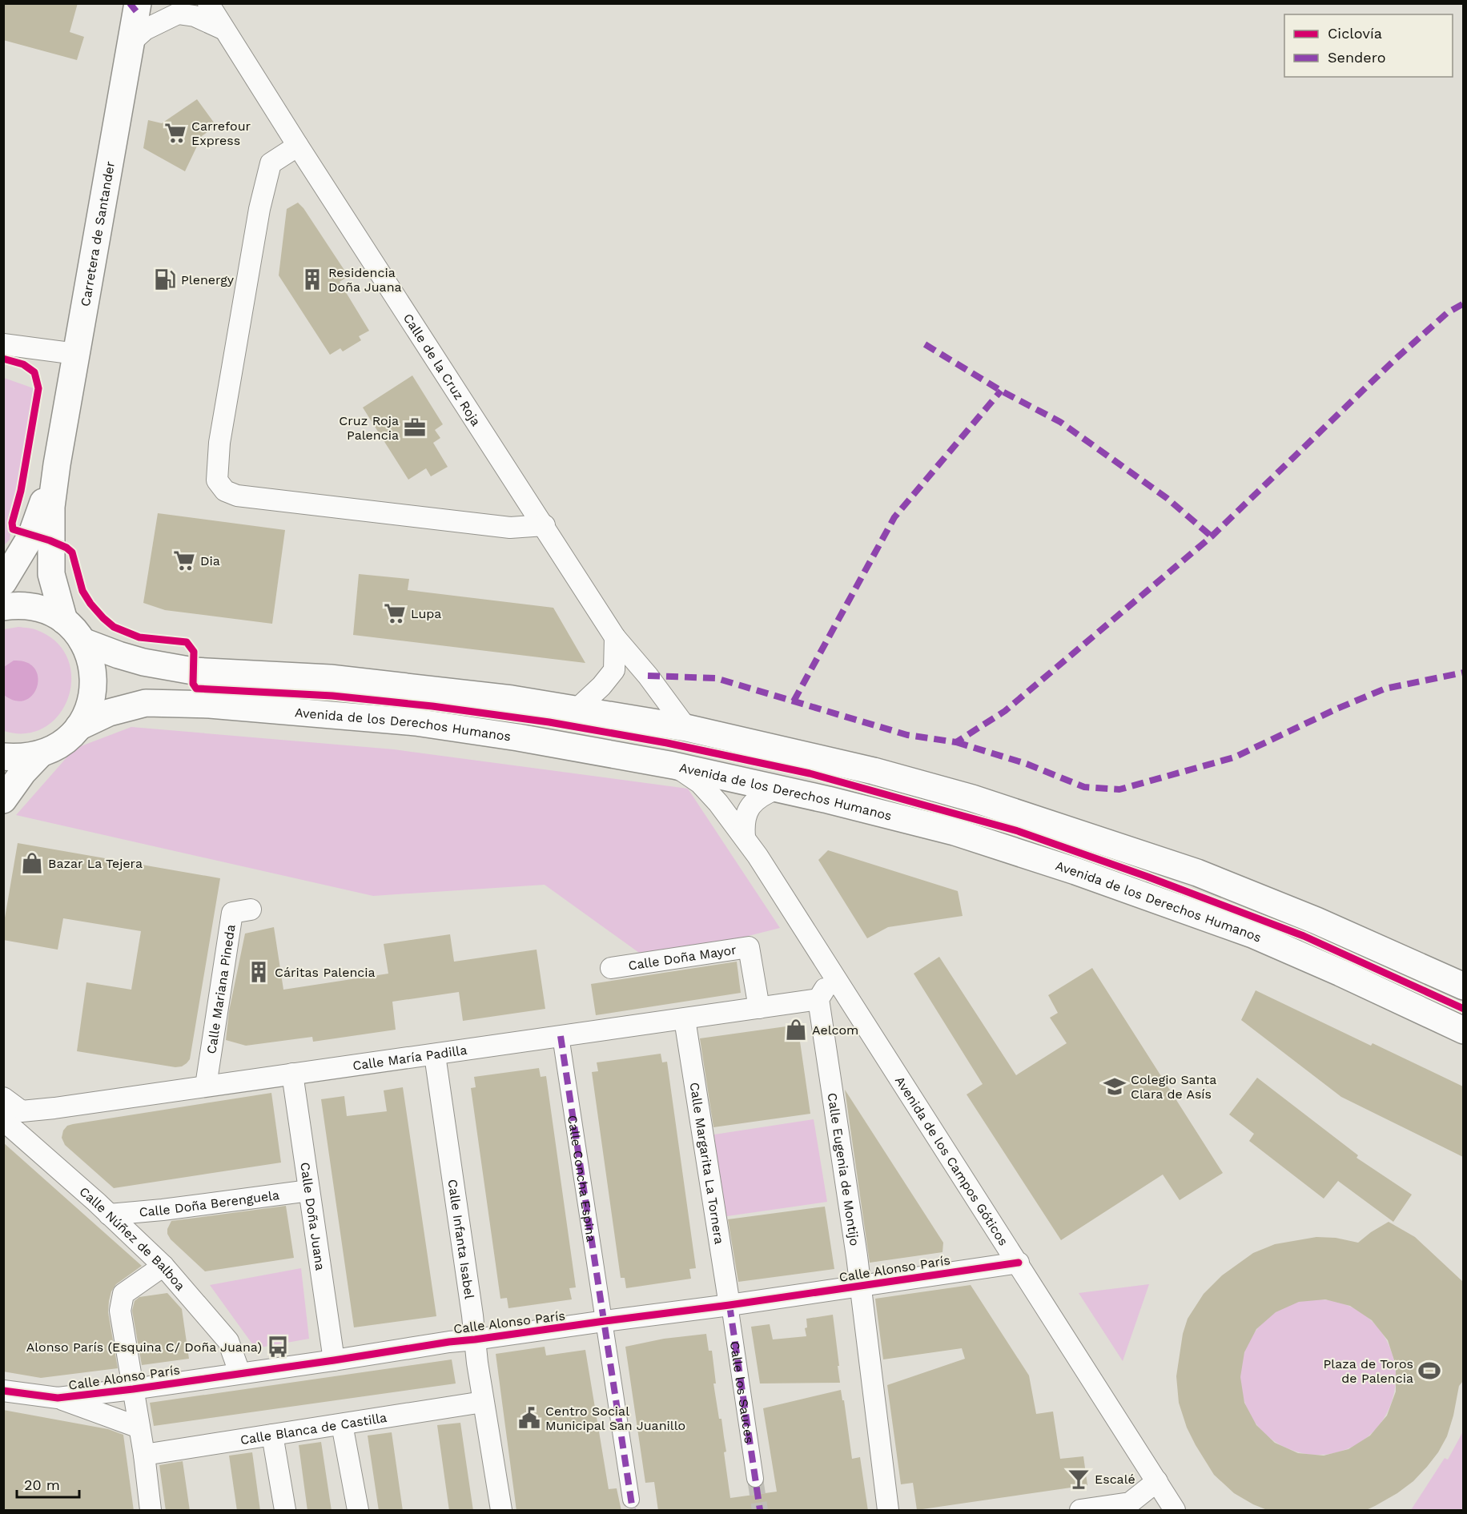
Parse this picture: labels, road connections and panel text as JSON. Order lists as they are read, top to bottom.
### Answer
{
  "streets": {
    "main road": ["Carretera de Santander", "Avenida de los Derechos Humanos"],
    "street": [
      "Calle de la Cruz Roja",
      "Calle Doña Mayor",
      "Calle Mariana Pineda",
      "Calle María Padilla",
      "Avenida de los Campos Góticos",
      "Calle Margarita La Tornera",
      "Calle Eugenia de Montijo",
      "Calle Concha Espina",
      "Calle Doña Berenguela",
      "Calle Doña Juana",
      "Calle Núñez de Balboa",
      "Calle Infanta Isabel",
      "Calle Alonso París",
      "Calle los Sauces",
      "Calle Blanca de Castilla"
    ]
  },
  "crossings": [
    ["Avenida de los Derechos Humanos", "Avenida de los Campos Góticos"],
    ["Calle Doña Mayor", "Calle María Padilla"],
    ["Calle Mariana Pineda", "Calle María Padilla"],
    ["Calle María Padilla", "Calle Margarita La Tornera"],
    ["Calle María Padilla", "Calle Eugenia de Montijo"],
    ["Calle María Padilla", "Calle Concha Espina"],
    ["Calle María Padilla", "Calle Doña Juana"],
    ["Calle María Padilla", "Calle Infanta Isabel"],
    ["Avenida de los Campos Góticos", "Calle Alonso París"],
    ["Calle Margarita La Tornera", "Calle Alonso París"],
    ["Calle Margarita La Tornera", "Calle los Sauces"],
    ["Calle Eugenia de Montijo", "Calle Alonso París"],
    ["Calle Concha Espina", "Calle Alonso París"],
    ["Calle Doña Berenguela", "Calle Doña Juana"],
    ["Calle Doña Berenguela", "Calle Núñez de Balboa"],
    ["Calle Doña Juana", "Calle Alonso París"],
    ["Calle Núñez de Balboa", "Calle Alonso París"],
    ["Calle Infanta Isabel", "Calle Alonso París"],
    ["Calle Infanta Isabel", "Calle Blanca de Castilla"],
    ["Calle Alonso París", "Calle los Sauces"]
  ],
  "places": {
    "supermarket": ["Carrefour Express", "Dia", "Lupa"],
    "fuel station": ["Plenergy"],
    "building": ["Residencia Doña Juana", "Cáritas Palencia"],
    "office": ["Cruz Roja Palencia"],
    "shop": ["Bazar La Tejera", "Aelcom"],
    "school or university": ["Colegio Santa Clara de Asís"],
    "bus stop": ["Alonso París (Esquina C/ Doña Juana)"],
    "sports": ["Plaza de Toros de Palencia"],
    "public building": ["Centro Social Municipal San Juanillo"],
    "bar": ["Escalé"]
  },
  "legend": ["Ciclovía", "Sendero"],
  "scale_bar": "20 m"
}
